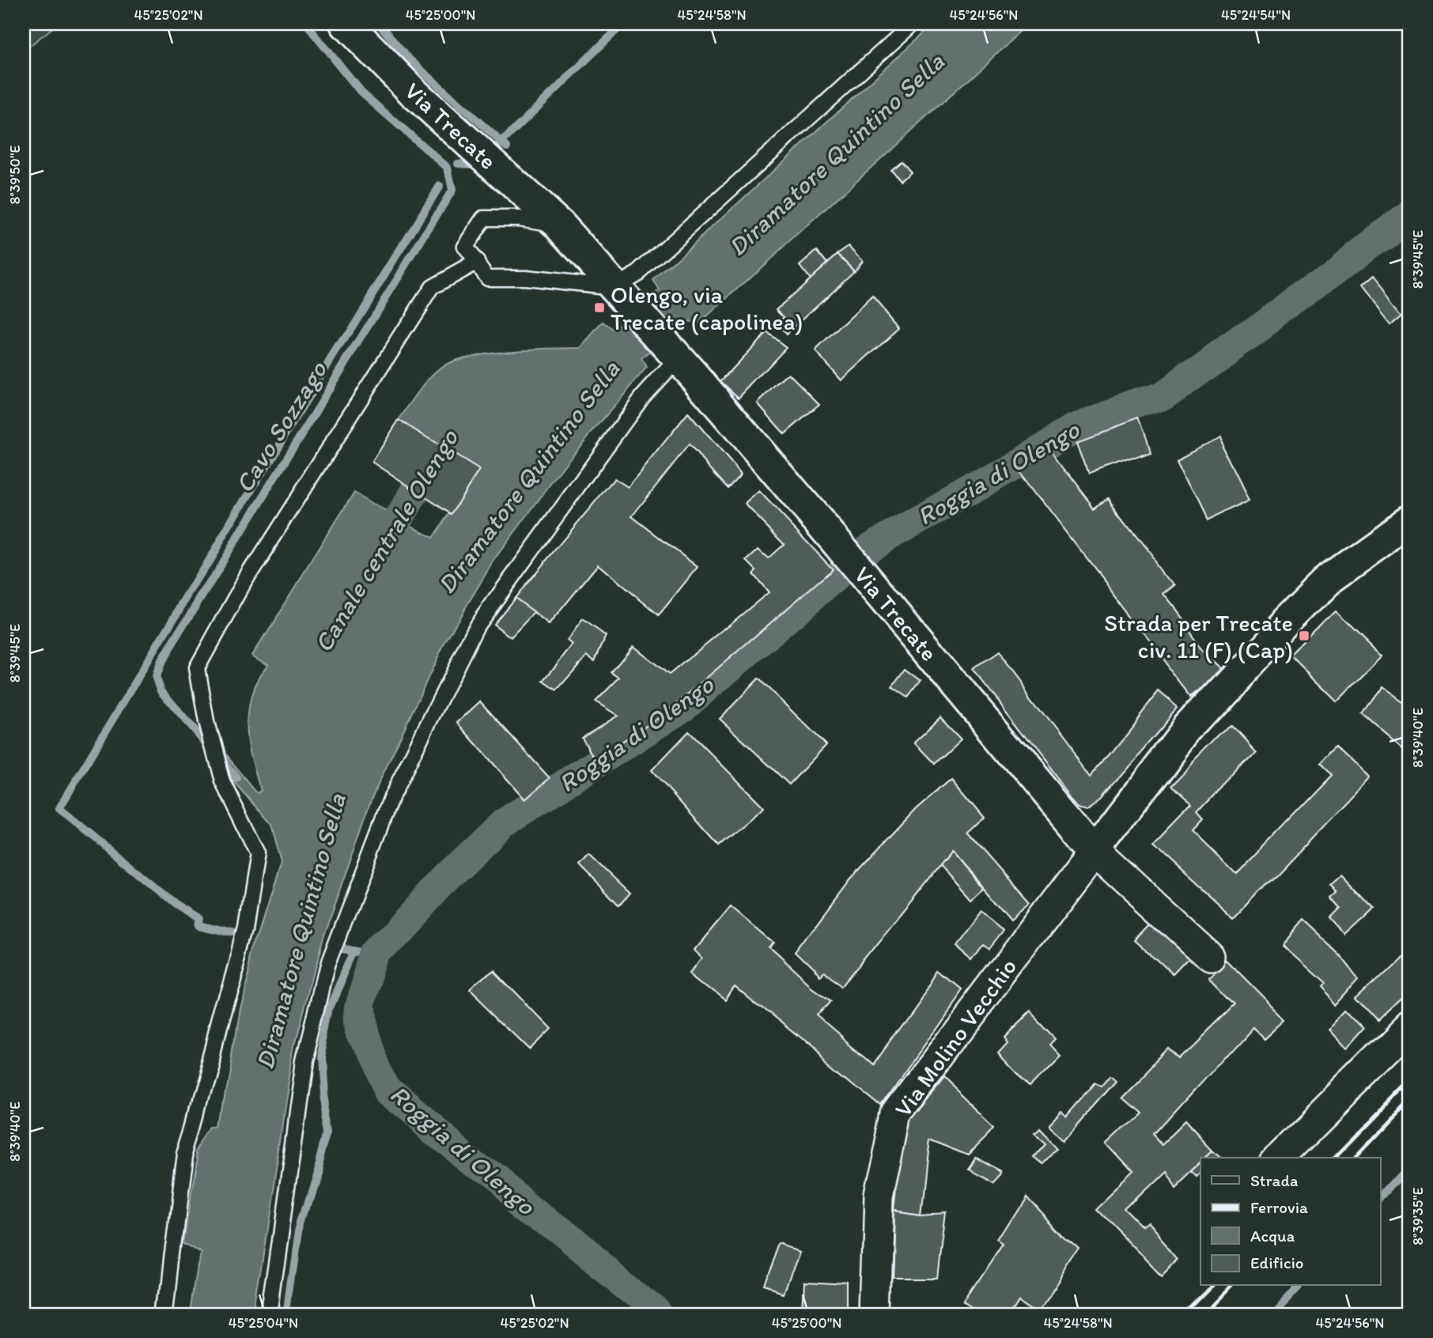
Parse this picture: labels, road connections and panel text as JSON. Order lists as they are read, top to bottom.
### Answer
{
  "streets": {
    "main road": ["Via Trecate"],
    "street": ["Via Molino Vecchio"]
  },
  "crossings": [
    ["Via Trecate", "Via Molino Vecchio"]
  ],
  "water": [
    "Diramatore Quintino Sella",
    "Cavo Sozzago",
    "Roggia di Olengo",
    "Canale centrale Olengo"
  ],
  "places": {
    "transit": ["Olengo, via Trecate (capolinea)", "Strada per Trecate civ. 11 (F) (Cap)"]
  },
  "legend": [
    "Strada",
    "Ferrovia",
    "Acqua",
    "Edificio"
  ],
  "coordinates": [
    "45°25'02\"N",
    "45°25'00\"N",
    "45°24'58\"N",
    "45°24'56\"N",
    "45°24'54\"N",
    "8°39'50\"E",
    "8°39'45\"E",
    "8°39'40\"E",
    "8°39'35\"E",
    "45°25'04\"N"
  ]
}
